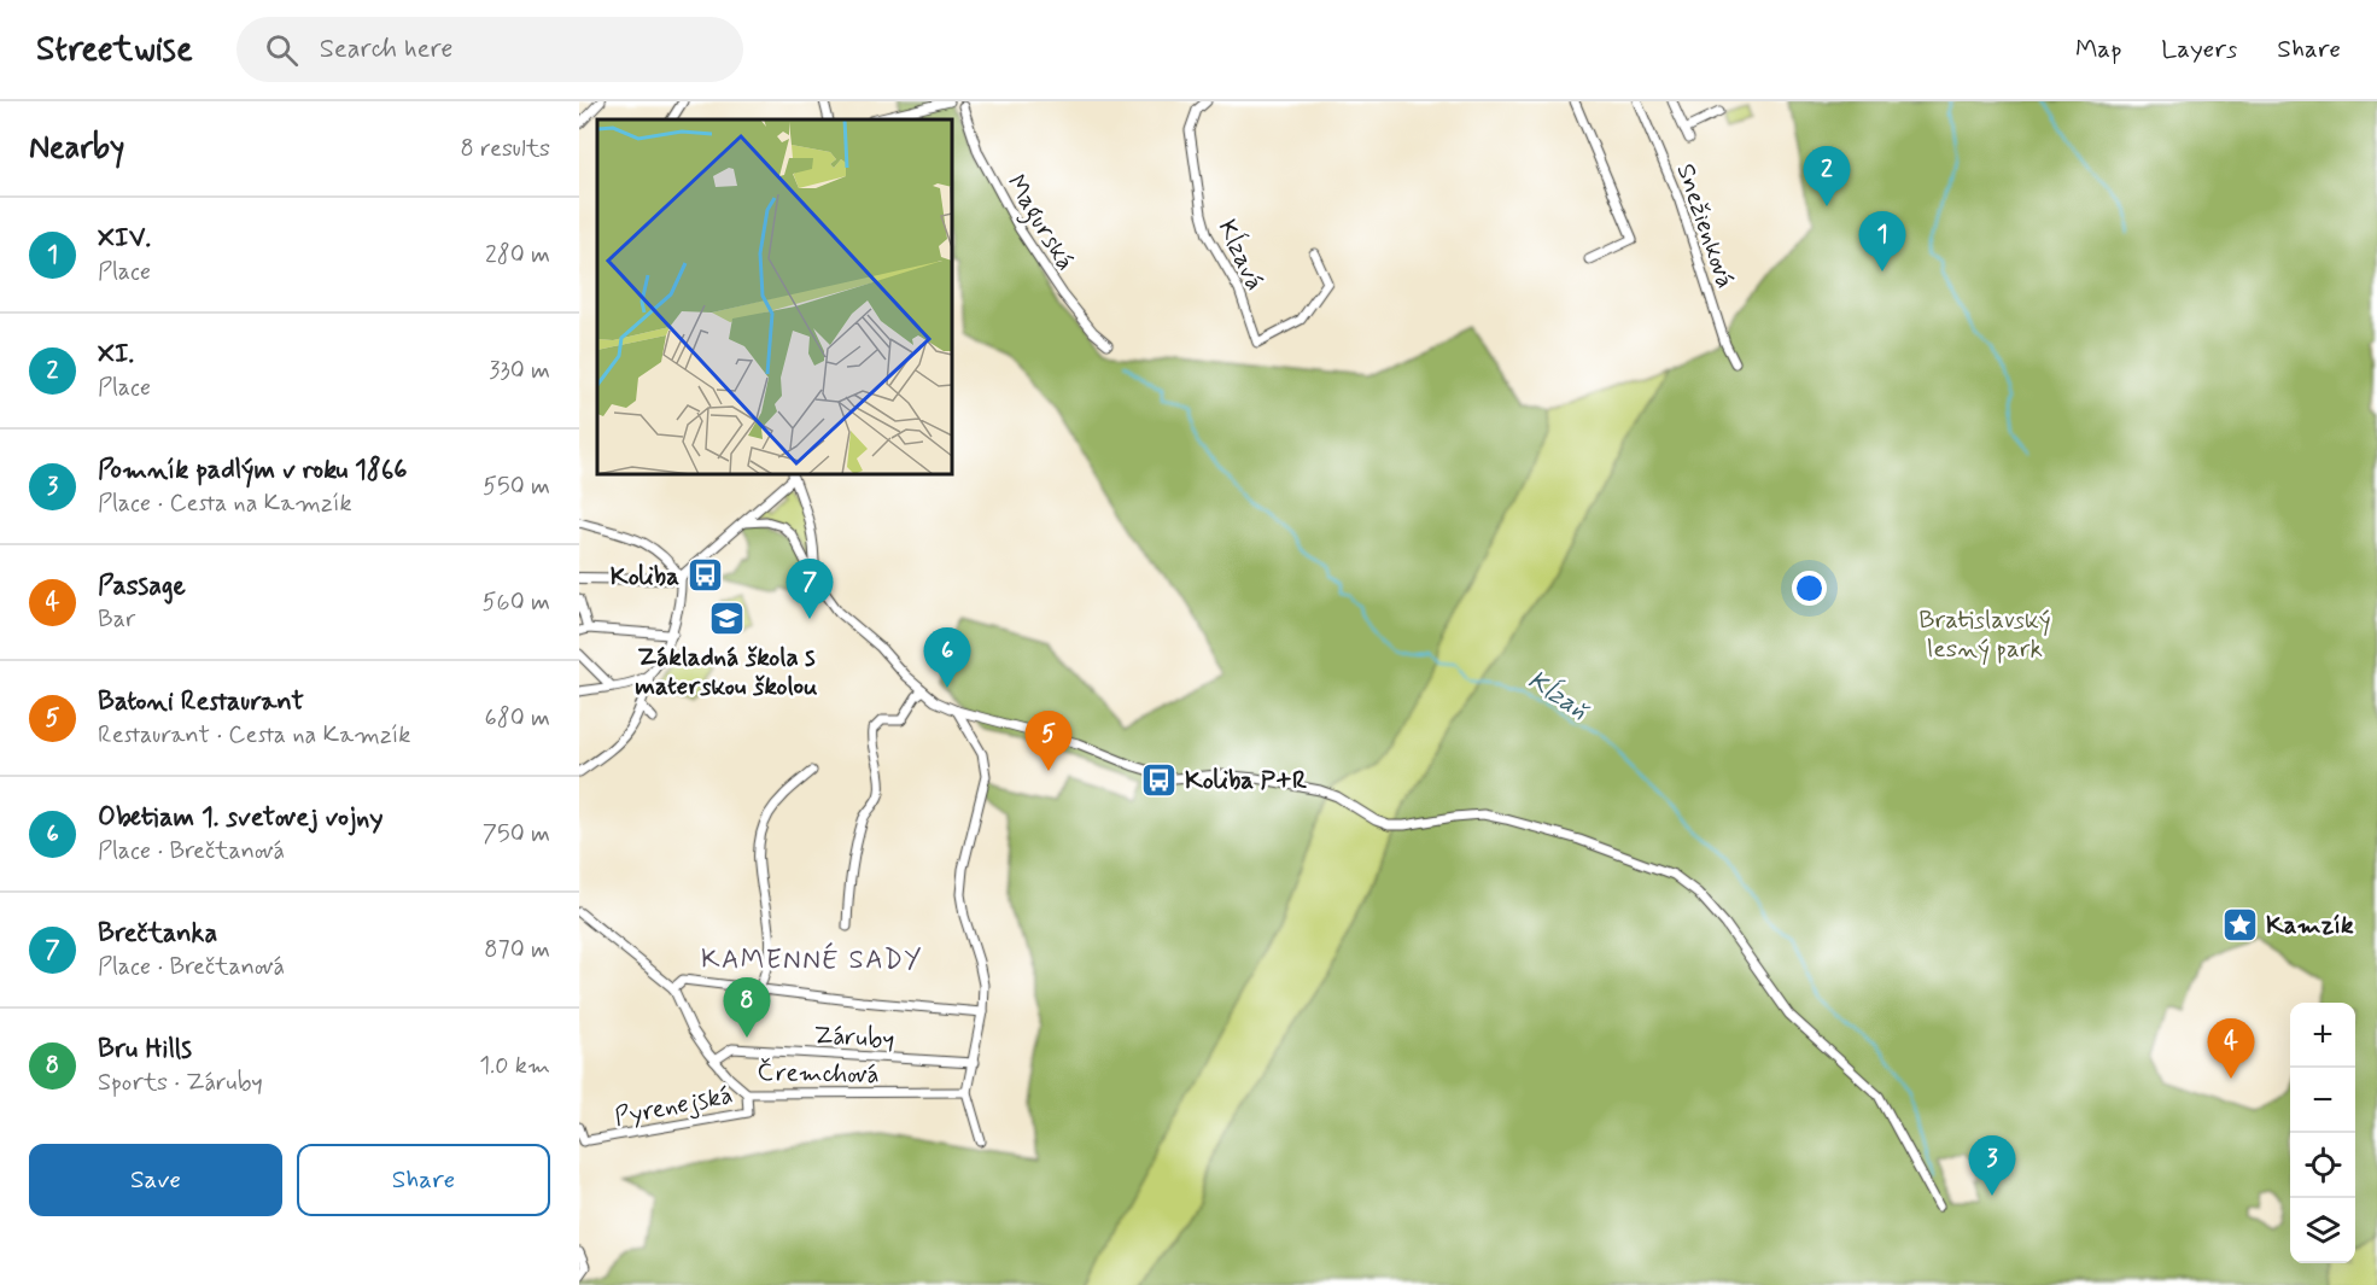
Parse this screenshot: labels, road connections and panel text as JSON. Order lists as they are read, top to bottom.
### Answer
{
  "streets": {
    "street": [
      "Magurská",
      "Snežienková",
      "Kĺzavá",
      "Záruby",
      "Čremchová",
      "Pyrenejská"
    ]
  },
  "crossings": [
    ["Záruby", "Čremchová"],
    ["Čremchová", "Pyrenejská"]
  ],
  "districts": ["KAMENNÉ SADY"],
  "water": ["Kĺzaň"],
  "parks": ["Bratislavský lesný park"],
  "places": {
    "bus stop": ["Koliba", "Koliba P+R"],
    "school or university": ["Základná škola s materskou školou"],
    "place": ["Kamzík"]
  },
  "page": {
    "header": "Streetwise",
    "search": "Search here",
    "nav": ["Map", "Layers", "Share"],
    "heading": ["Nearby", "8 results"],
    "pins": [
      "2",
      "1",
      "7",
      "6",
      "5",
      "8",
      "4",
      "3"
    ],
    "list": [
      {
        "mark": "1",
        "name": "XIV.",
        "note": "Place",
        "value": "280 m"
      },
      {
        "mark": "2",
        "name": "XI.",
        "note": "Place",
        "value": "330 m"
      },
      {
        "mark": "3",
        "name": "Pomník padlým v roku 1866",
        "note": "Place · Cesta na Kamzík",
        "value": "550 m"
      },
      {
        "mark": "4",
        "name": "Passage",
        "note": "Bar",
        "value": "560 m"
      },
      {
        "mark": "5",
        "name": "Batoni Restaurant",
        "note": "Restaurant · Cesta na Kamzík",
        "value": "680 m"
      },
      {
        "mark": "6",
        "name": "Obetiam 1. svetovej vojny",
        "note": "Place · Brečtanová",
        "value": "750 m"
      },
      {
        "mark": "7",
        "name": "Brečtanka",
        "note": "Place · Brečtanová",
        "value": "870 m"
      },
      {
        "mark": "8",
        "name": "Bru Hills",
        "note": "Sports · Záruby",
        "value": "1.0 km"
      }
    ],
    "map_buttons": ["+", "−"],
    "buttons": ["Save", "Share"]
  }
}
